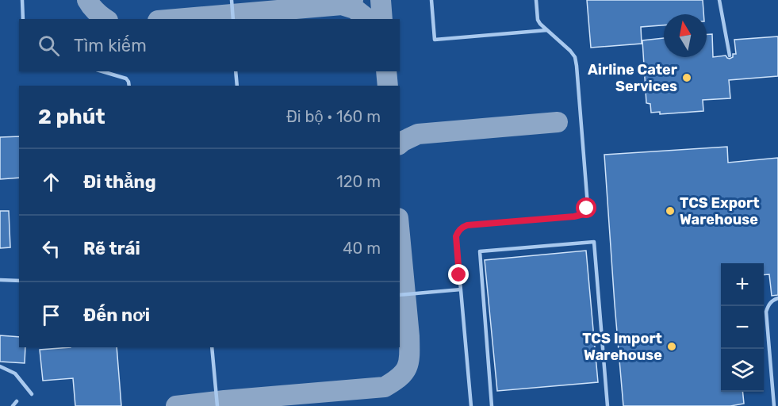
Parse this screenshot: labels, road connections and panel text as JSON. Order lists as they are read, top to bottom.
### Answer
{
  "places": ["Airline Cater Services", "TCS Export Warehouse", "TCS Import Warehouse"],
  "north": "top",
  "page": {
    "search": "Tìm kiếm",
    "heading": ["2 phút", "Đi bộ · 160 m"],
    "list": [
      ["Đi thẳng", "120 m"],
      ["Rẽ trái", "40 m"],
      "Đến nơi"
    ],
    "map_buttons": ["+", "−"]
  }
}
